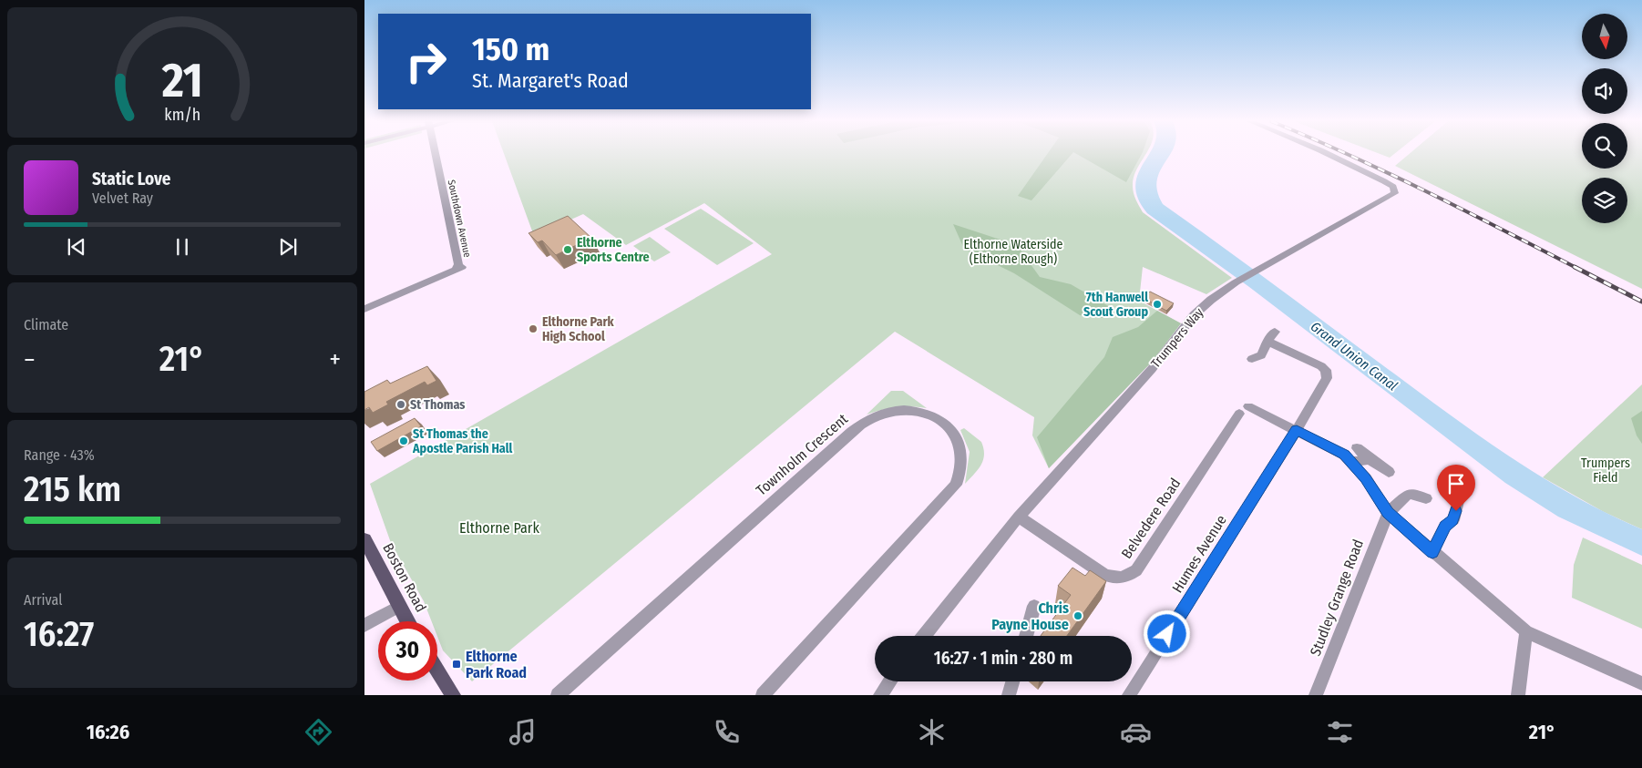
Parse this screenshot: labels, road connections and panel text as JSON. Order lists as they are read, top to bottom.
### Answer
{
  "streets": {
    "main road": ["Boston Road"],
    "street": [
      "Southdown Avenue",
      "Trumpers Way",
      "Townholm Crescent",
      "Belvedere Road",
      "Humes Avenue",
      "Studley Grange Road"
    ]
  },
  "crossings": [
    ["Trumpers Way", "Belvedere Road"],
    ["Belvedere Road", "Humes Avenue"]
  ],
  "water": ["Grand Union Canal"],
  "parks": ["Elthorne Waterside (Elthorne Rough)", "Trumpers Field", "Elthorne Park"],
  "places": {
    "other": [
      "Elthorne Sports Centre",
      "7th Hanwell Scout Group",
      "Elthorne Park High School",
      "St Thomas",
      "St Thomas the Apostle Parish Hall",
      "Chris Payne House"
    ],
    "transit": ["Elthorne Park Road"]
  },
  "north": "bottom",
  "page": {
    "turn": ["150 m", "St. Margaret's Road"],
    "song": ["Static Love", "Velvet Ray"],
    "tile": [
      "Climate",
      ["Range · 43%", "215 km"],
      ["Arrival", "16:27"]
    ],
    "heat": ["−", "21°", "+"],
    "limit": "30",
    "trip": "16:27 · 1 min · 280 m",
    "tabs": ["16:26", "21°"],
    "gauge": ["21", "km/h"]
  }
}
